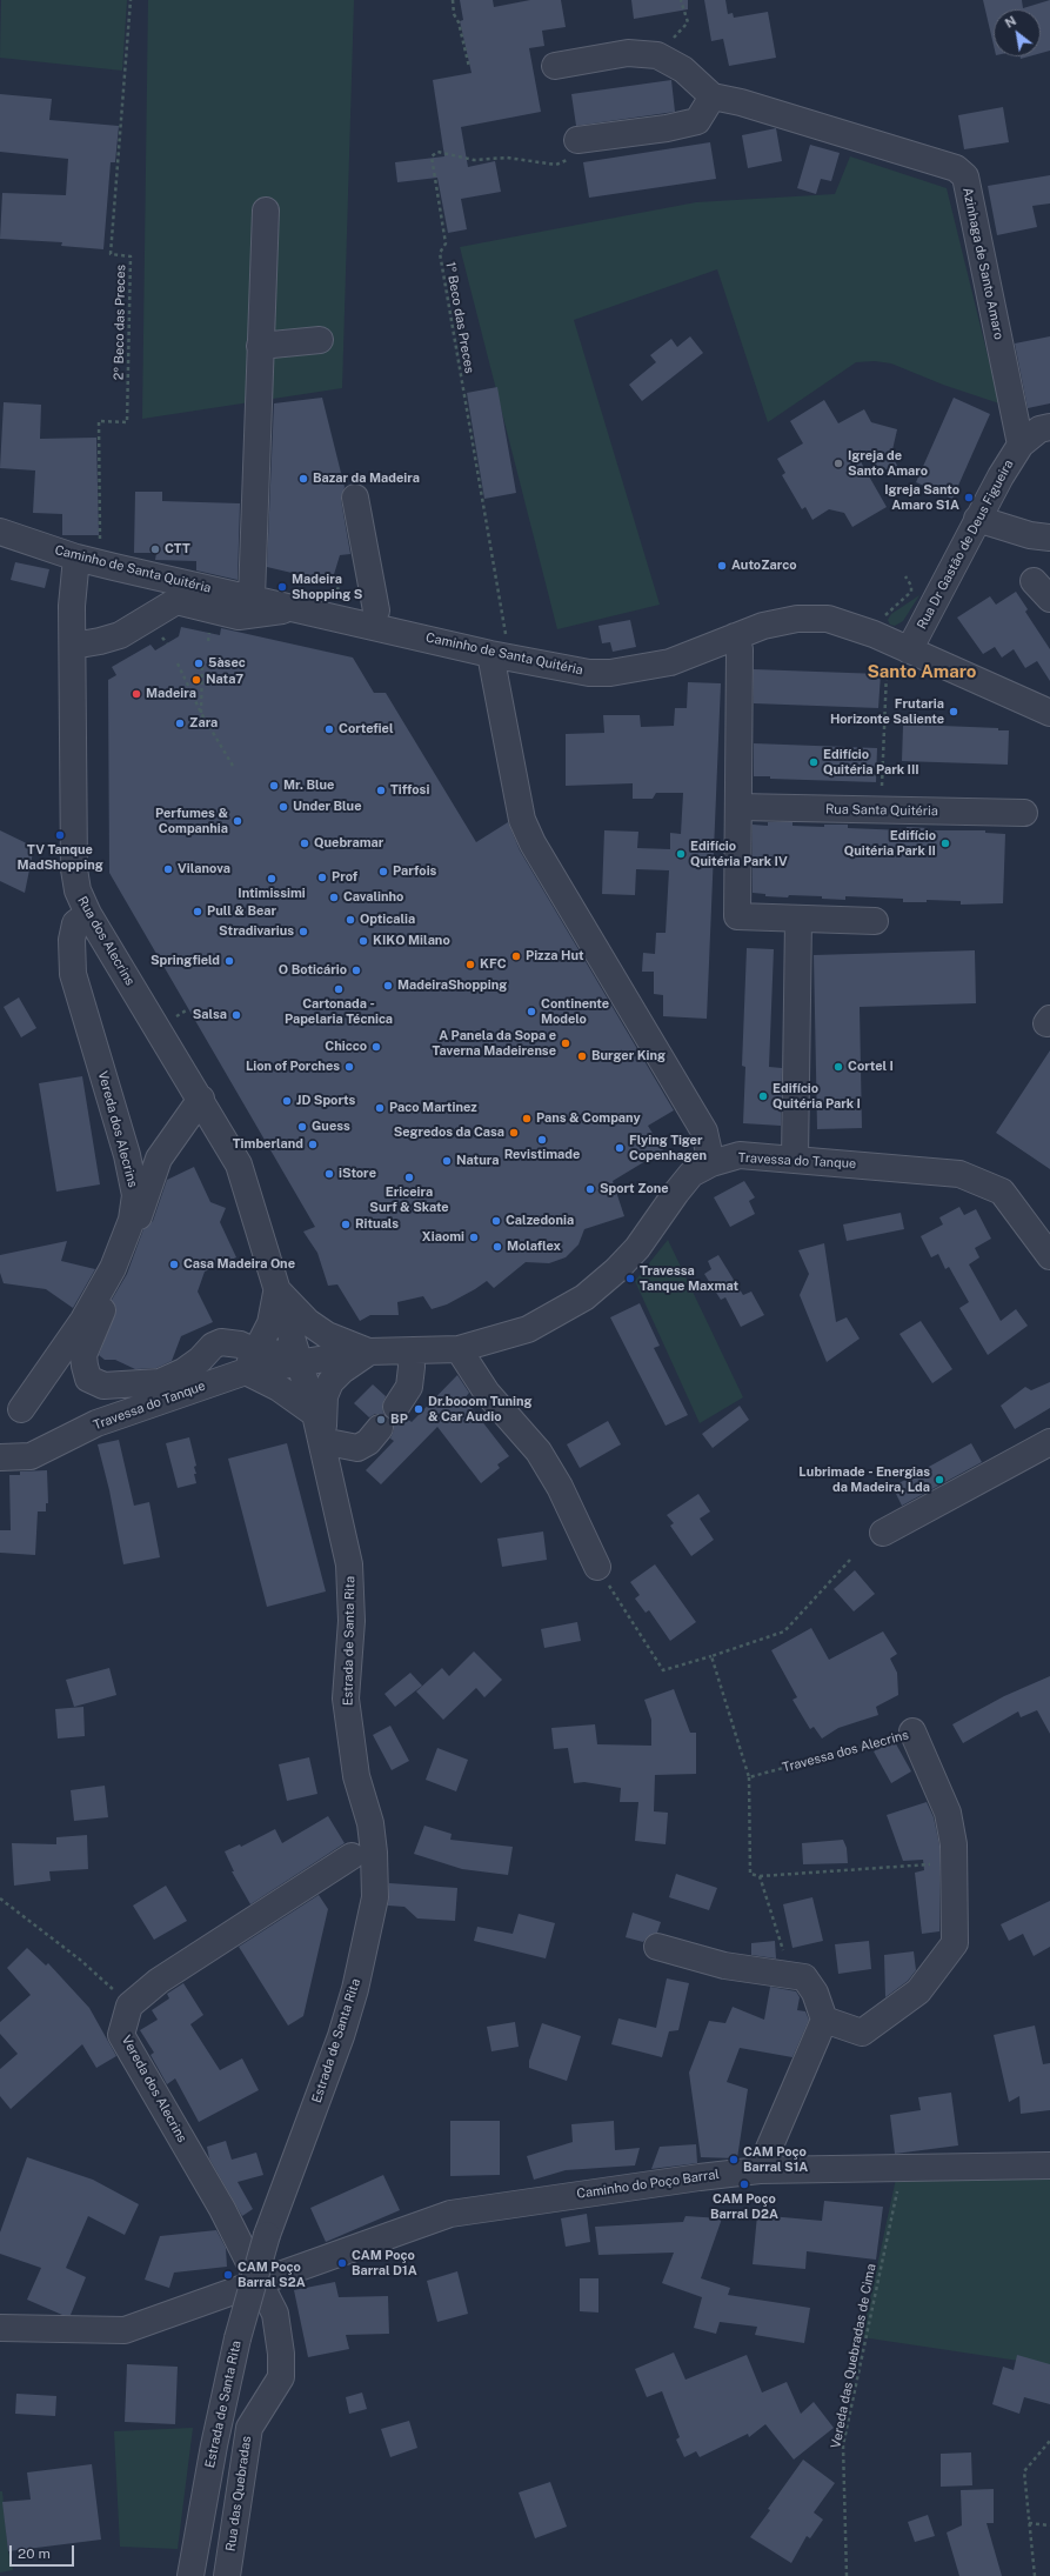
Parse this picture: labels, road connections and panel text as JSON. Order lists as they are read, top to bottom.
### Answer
{
  "streets": {
    "street": [
      "Azinhaga de Santo Amaro",
      "Rua Dr Gastão de Deus Figueira",
      "Caminho de Santa Quitéria",
      "Rua Santa Quitéria",
      "Rua dos Alecrins",
      "Vereda dos Alecrins",
      "Travessa do Tanque",
      "Estrada de Santa Rita",
      "Travessa dos Alecrins",
      "Caminho do Poço Barral",
      "Rua das Quebradas"
    ],
    "path": ["1º Beco das Preces", "2º Beco das Preces", "Vereda das Quebradas de Cima"]
  },
  "crossings": [
    ["Azinhaga de Santo Amaro", "Rua Dr Gastão de Deus Figueira"],
    ["1º Beco das Preces", "Caminho de Santa Quitéria"],
    ["Rua Dr Gastão de Deus Figueira", "Caminho de Santa Quitéria"],
    ["Caminho de Santa Quitéria", "Rua dos Alecrins"],
    ["Rua dos Alecrins", "Vereda dos Alecrins"],
    ["Rua dos Alecrins", "Travessa do Tanque"],
    ["Rua dos Alecrins", "Estrada de Santa Rita"],
    ["Vereda dos Alecrins", "Caminho do Poço Barral"],
    ["Vereda dos Alecrins", "Rua das Quebradas"],
    ["Travessa do Tanque", "Estrada de Santa Rita"],
    ["Caminho do Poço Barral", "Rua das Quebradas"]
  ],
  "districts": ["Santo Amaro"],
  "places": [
    "Igreja de Santo Amaro",
    "Bazar da Madeira",
    "Igreja Santo Amaro S1A",
    "CTT",
    "AutoZarco",
    "Madeira Shopping S",
    "5àsec",
    "Nata7",
    "Madeira",
    "Frutaria Horizonte Saliente",
    "Zara",
    "Cortefiel",
    "Edifício Quitéria Park III",
    "Mr. Blue",
    "Tiffosi",
    "Under Blue",
    "Perfumes & Companhia",
    "TV Tanque MadShopping",
    "Quebramar",
    "Edifício Quitéria Park II",
    "Edifício Quitéria Park IV",
    "Vilanova",
    "Parfois",
    "Prof",
    "Intimissimi",
    "Cavalinho",
    "Pull & Bear",
    "Opticalia",
    "Stradivarius",
    "KIKO Milano",
    "Pizza Hut",
    "Springfield",
    "KFC",
    "O Boticário",
    "MadeiraShopping",
    "Cartonada - Papelaria Técnica",
    "Continente Modelo",
    "Salsa",
    "A Panela da Sopa e Taverna Madeirense",
    "Chicco",
    "Burger King",
    "Lion of Porches",
    "Cortel I",
    "Edifício Quitéria Park I",
    "JD Sports",
    "Paco Martinez",
    "Pans & Company",
    "Guess",
    "Segredos da Casa",
    "Revistimade",
    "Timberland",
    "Flying Tiger Copenhagen",
    "Natura",
    "iStore",
    "Ericeira Surf & Skate",
    "Sport Zone",
    "Calzedonia",
    "Rituals",
    "Xiaomi",
    "Molaflex",
    "Casa Madeira One",
    "Travessa Tanque Maxmat",
    "Dr.booom Tuning & Car Audio",
    "BP",
    "Lubrimade - Energias da Madeira, Lda",
    "CAM Poço Barral S1A",
    "CAM Poço Barral D2A",
    "CAM Poço Barral D1A",
    "CAM Poço Barral S2A"
  ],
  "scale_bar": "20 m",
  "north": "top left"
}
